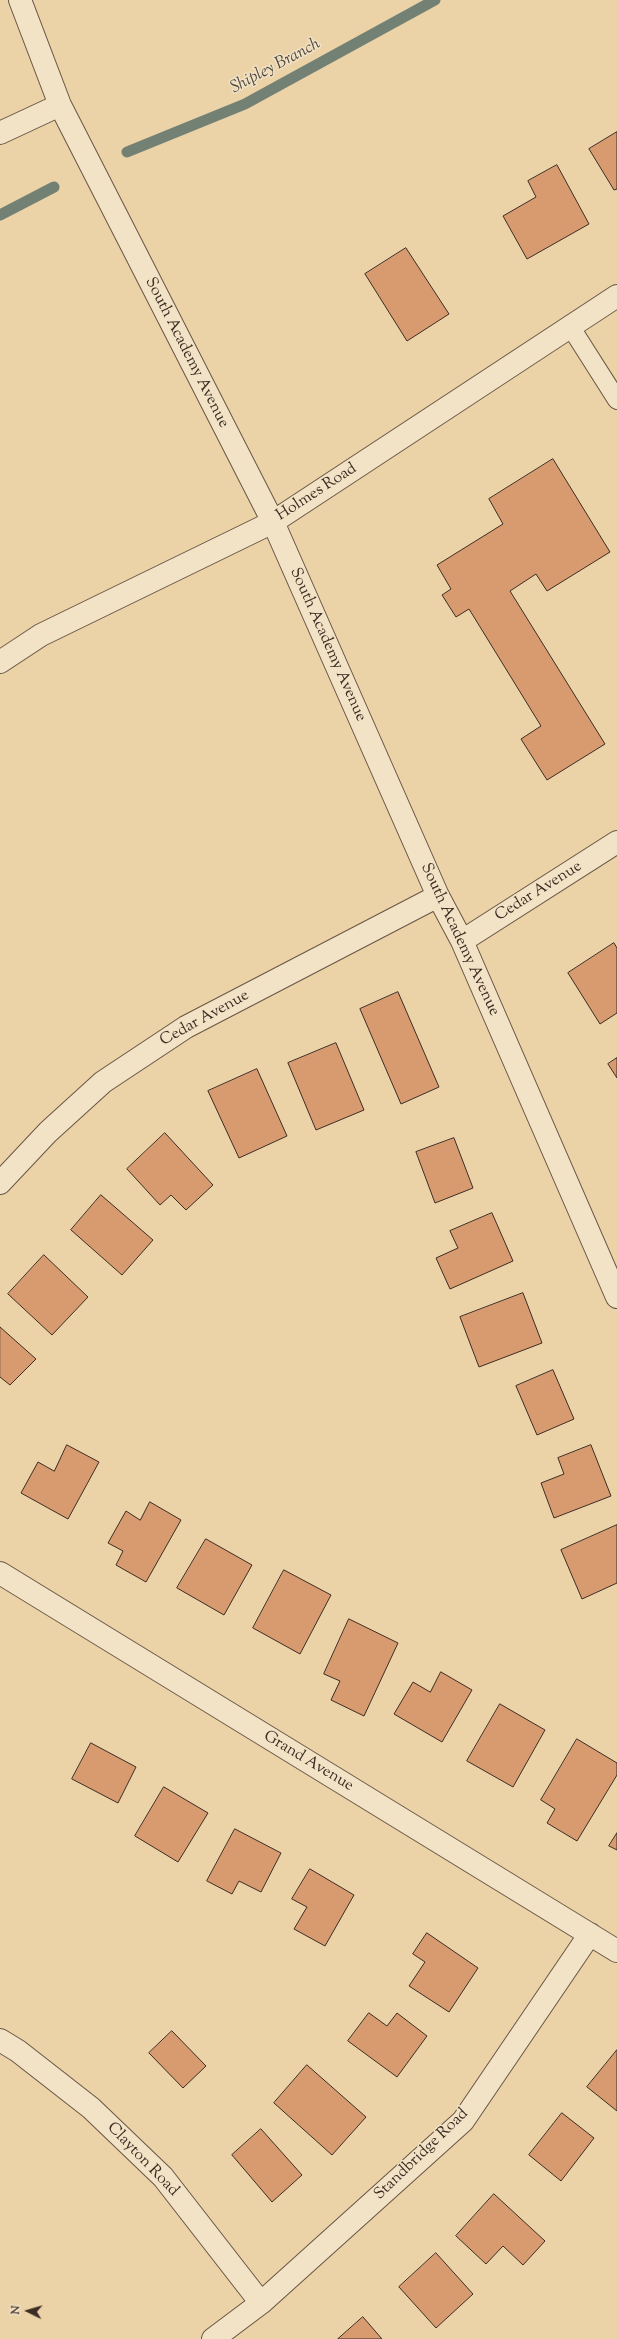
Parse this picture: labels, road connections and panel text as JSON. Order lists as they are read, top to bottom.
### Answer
{
  "streets": {
    "street": [
      "South Academy Avenue",
      "Holmes Road",
      "Cedar Avenue",
      "Grand Avenue",
      "Standbridge Road",
      "Clayton Road"
    ]
  },
  "crossings": [
    ["South Academy Avenue", "Holmes Road"],
    ["South Academy Avenue", "Cedar Avenue"],
    ["Grand Avenue", "Standbridge Road"],
    ["Standbridge Road", "Clayton Road"]
  ],
  "water": ["Shipley Branch"],
  "north": "left"
}
